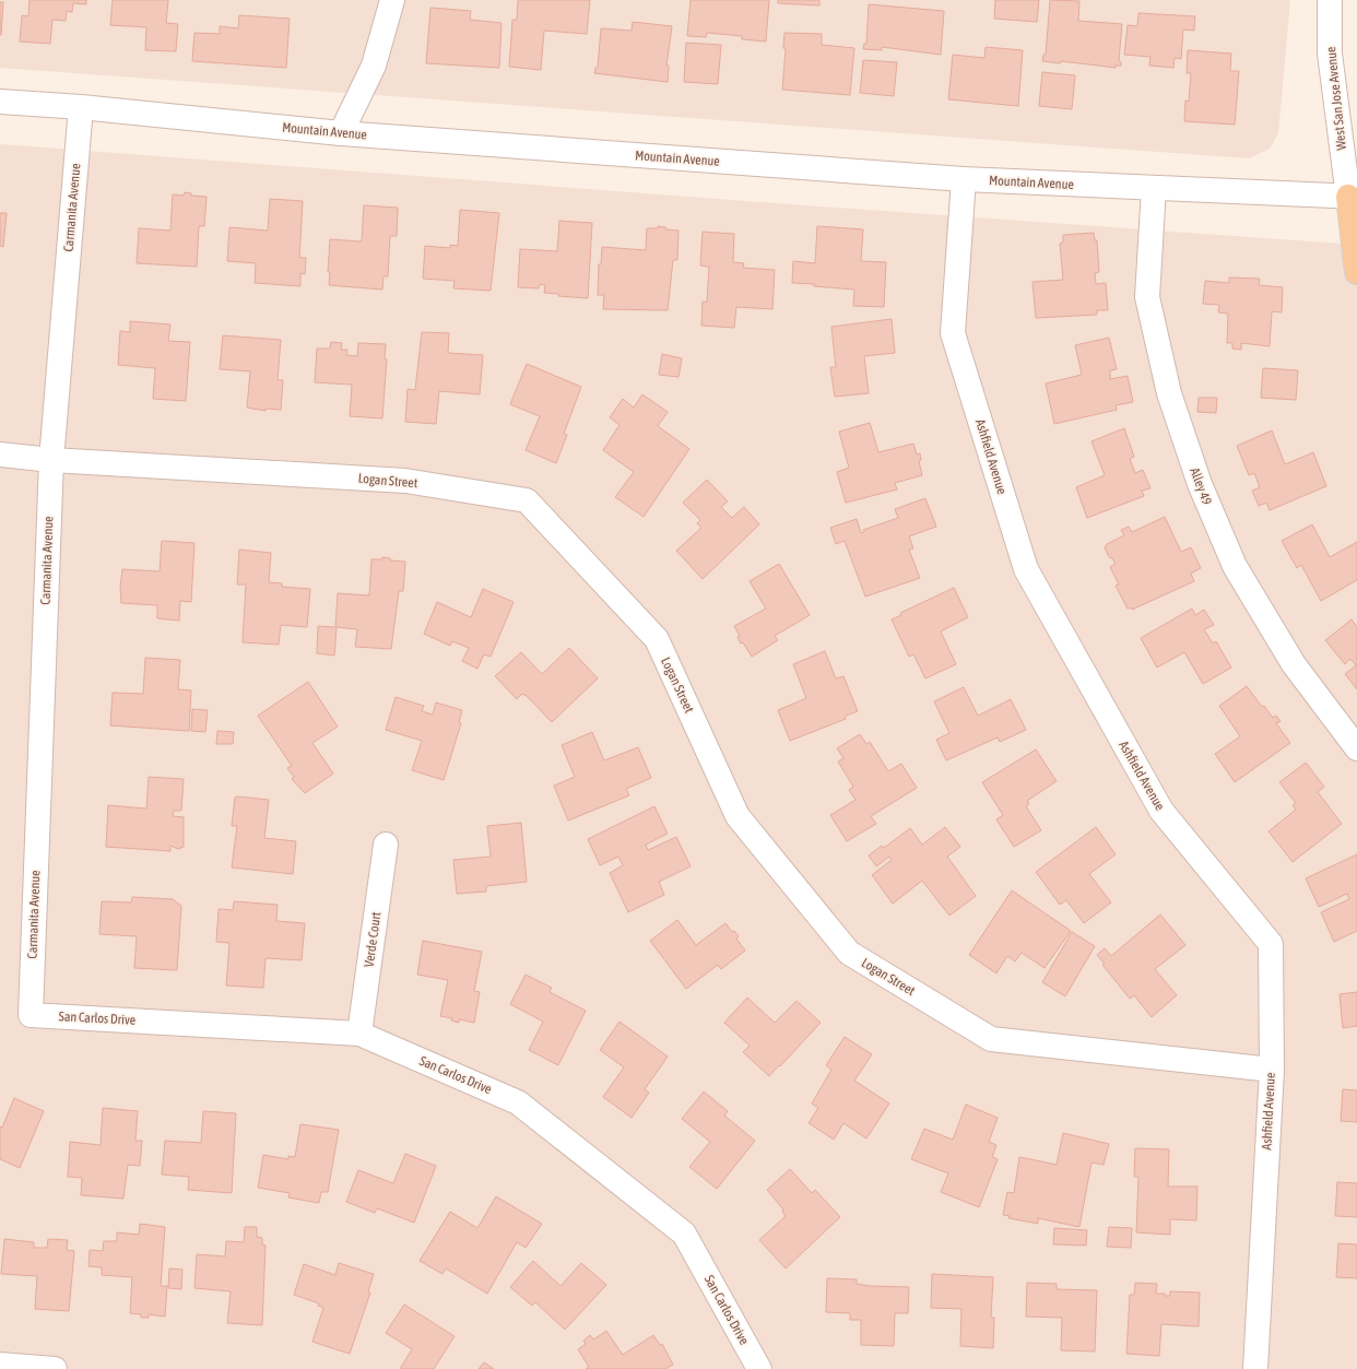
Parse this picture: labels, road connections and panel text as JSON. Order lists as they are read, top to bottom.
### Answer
{
  "streets": {
    "street": [
      "West San Jose Avenue",
      "Mountain Avenue",
      "Carmanita Avenue",
      "Ashfield Avenue",
      "Logan Street",
      "Alley 49",
      "Verde Court",
      "San Carlos Drive"
    ]
  },
  "crossings": [
    ["West San Jose Avenue", "Mountain Avenue"],
    ["Mountain Avenue", "Carmanita Avenue"],
    ["Mountain Avenue", "Ashfield Avenue"],
    ["Mountain Avenue", "Alley 49"],
    ["Carmanita Avenue", "Logan Street"],
    ["Carmanita Avenue", "San Carlos Drive"],
    ["Ashfield Avenue", "Logan Street"],
    ["Verde Court", "San Carlos Drive"]
  ]
}
